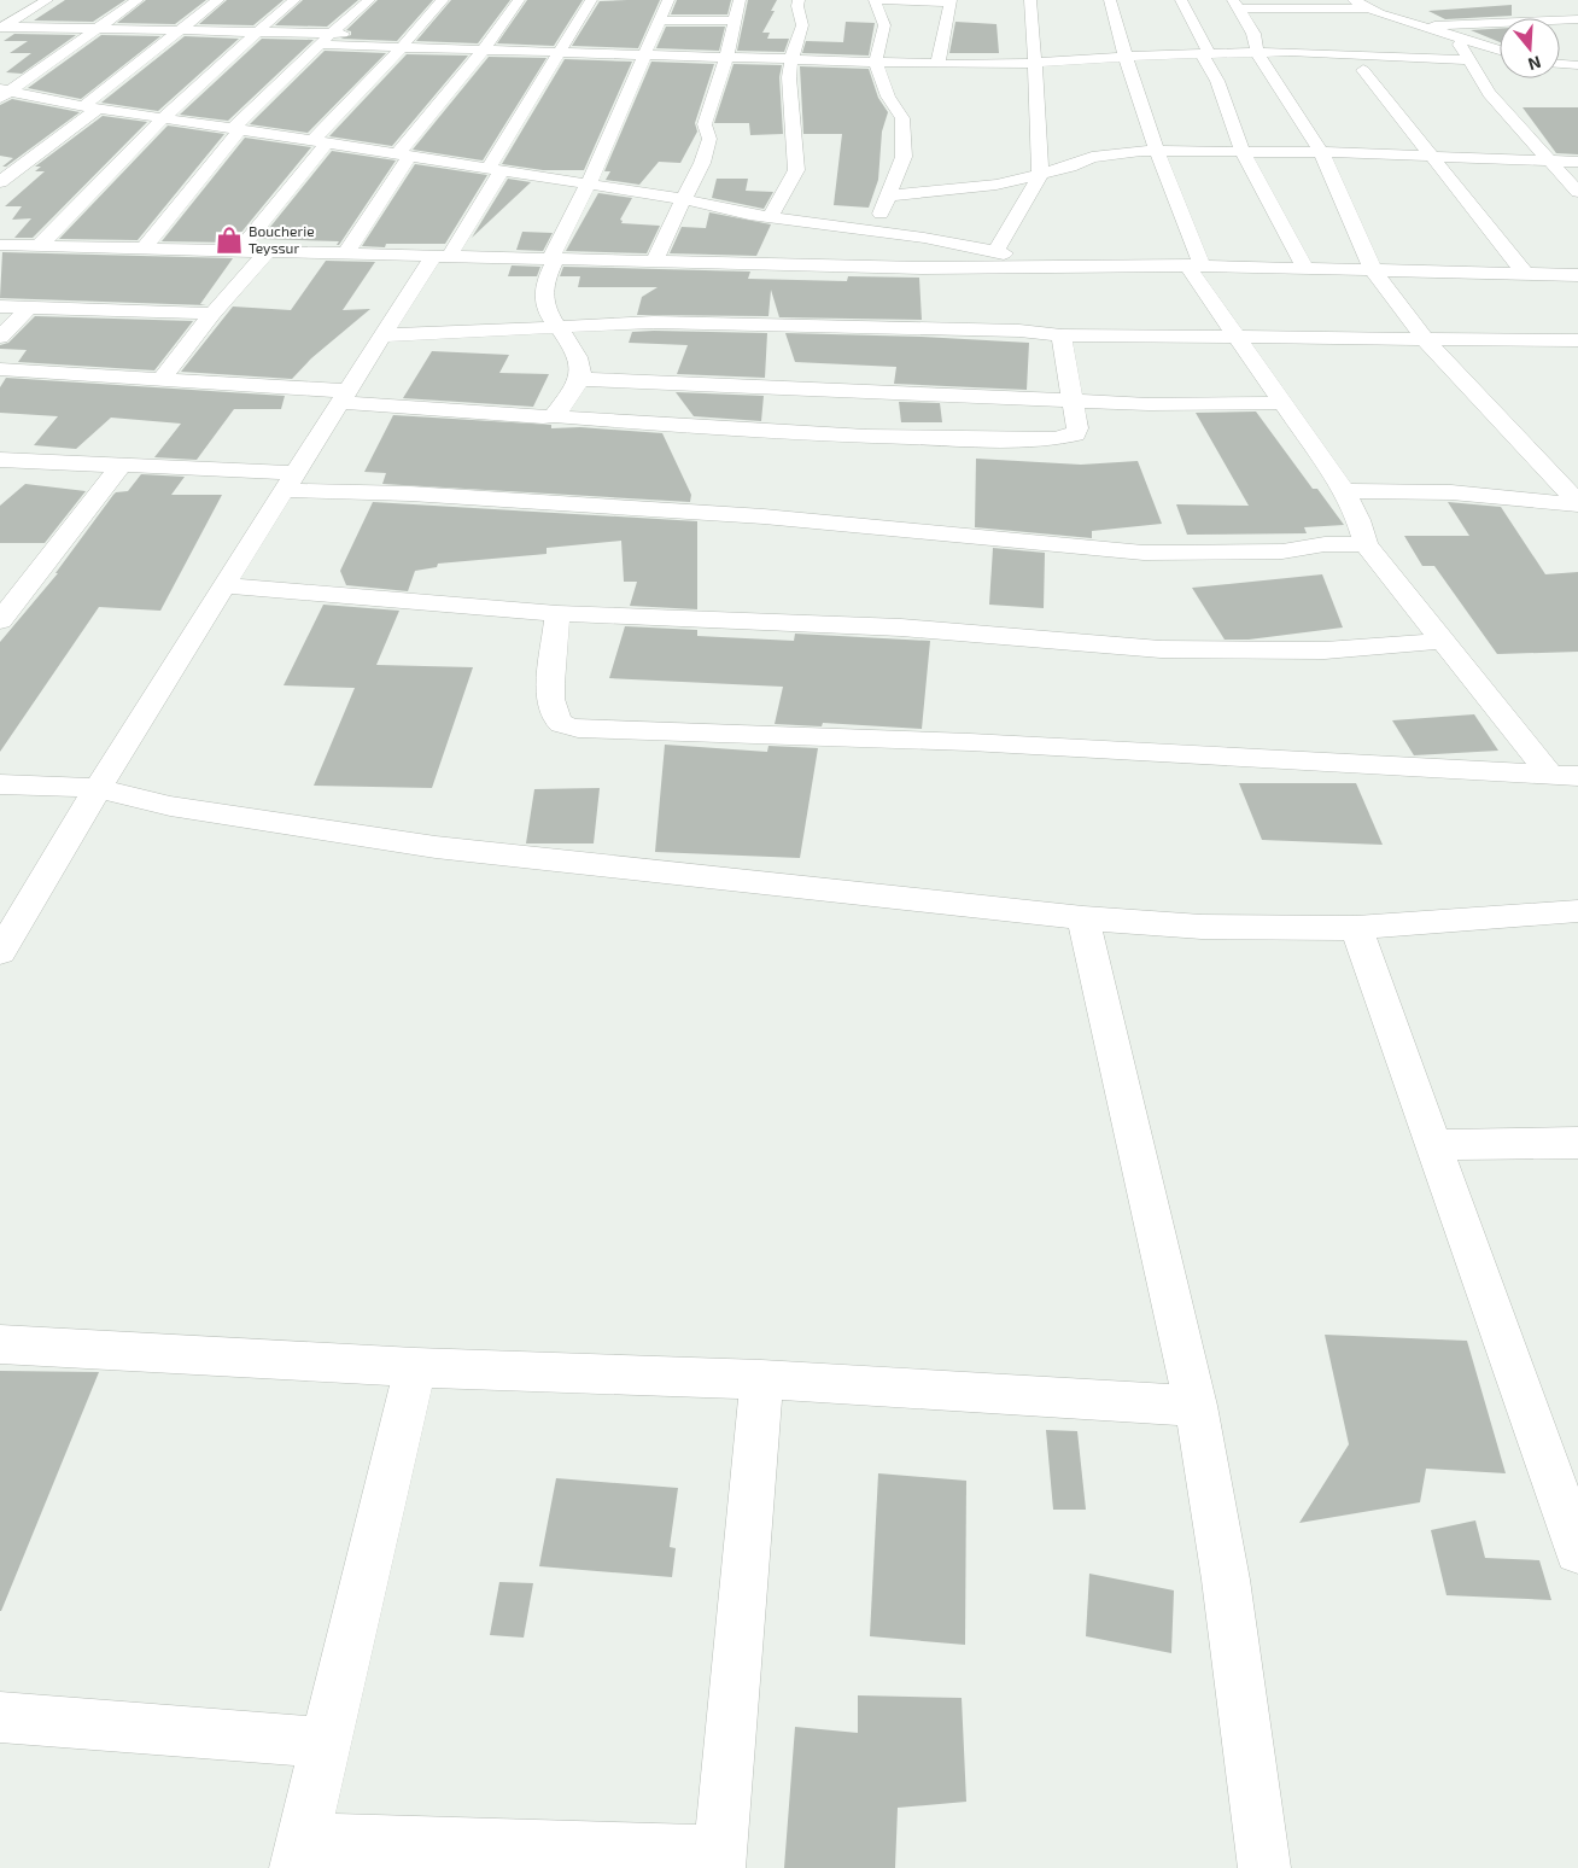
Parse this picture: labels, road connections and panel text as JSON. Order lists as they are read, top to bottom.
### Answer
{
  "places": {
    "shop": ["Boucherie Teyssur"]
  },
  "north": "bottom"
}
